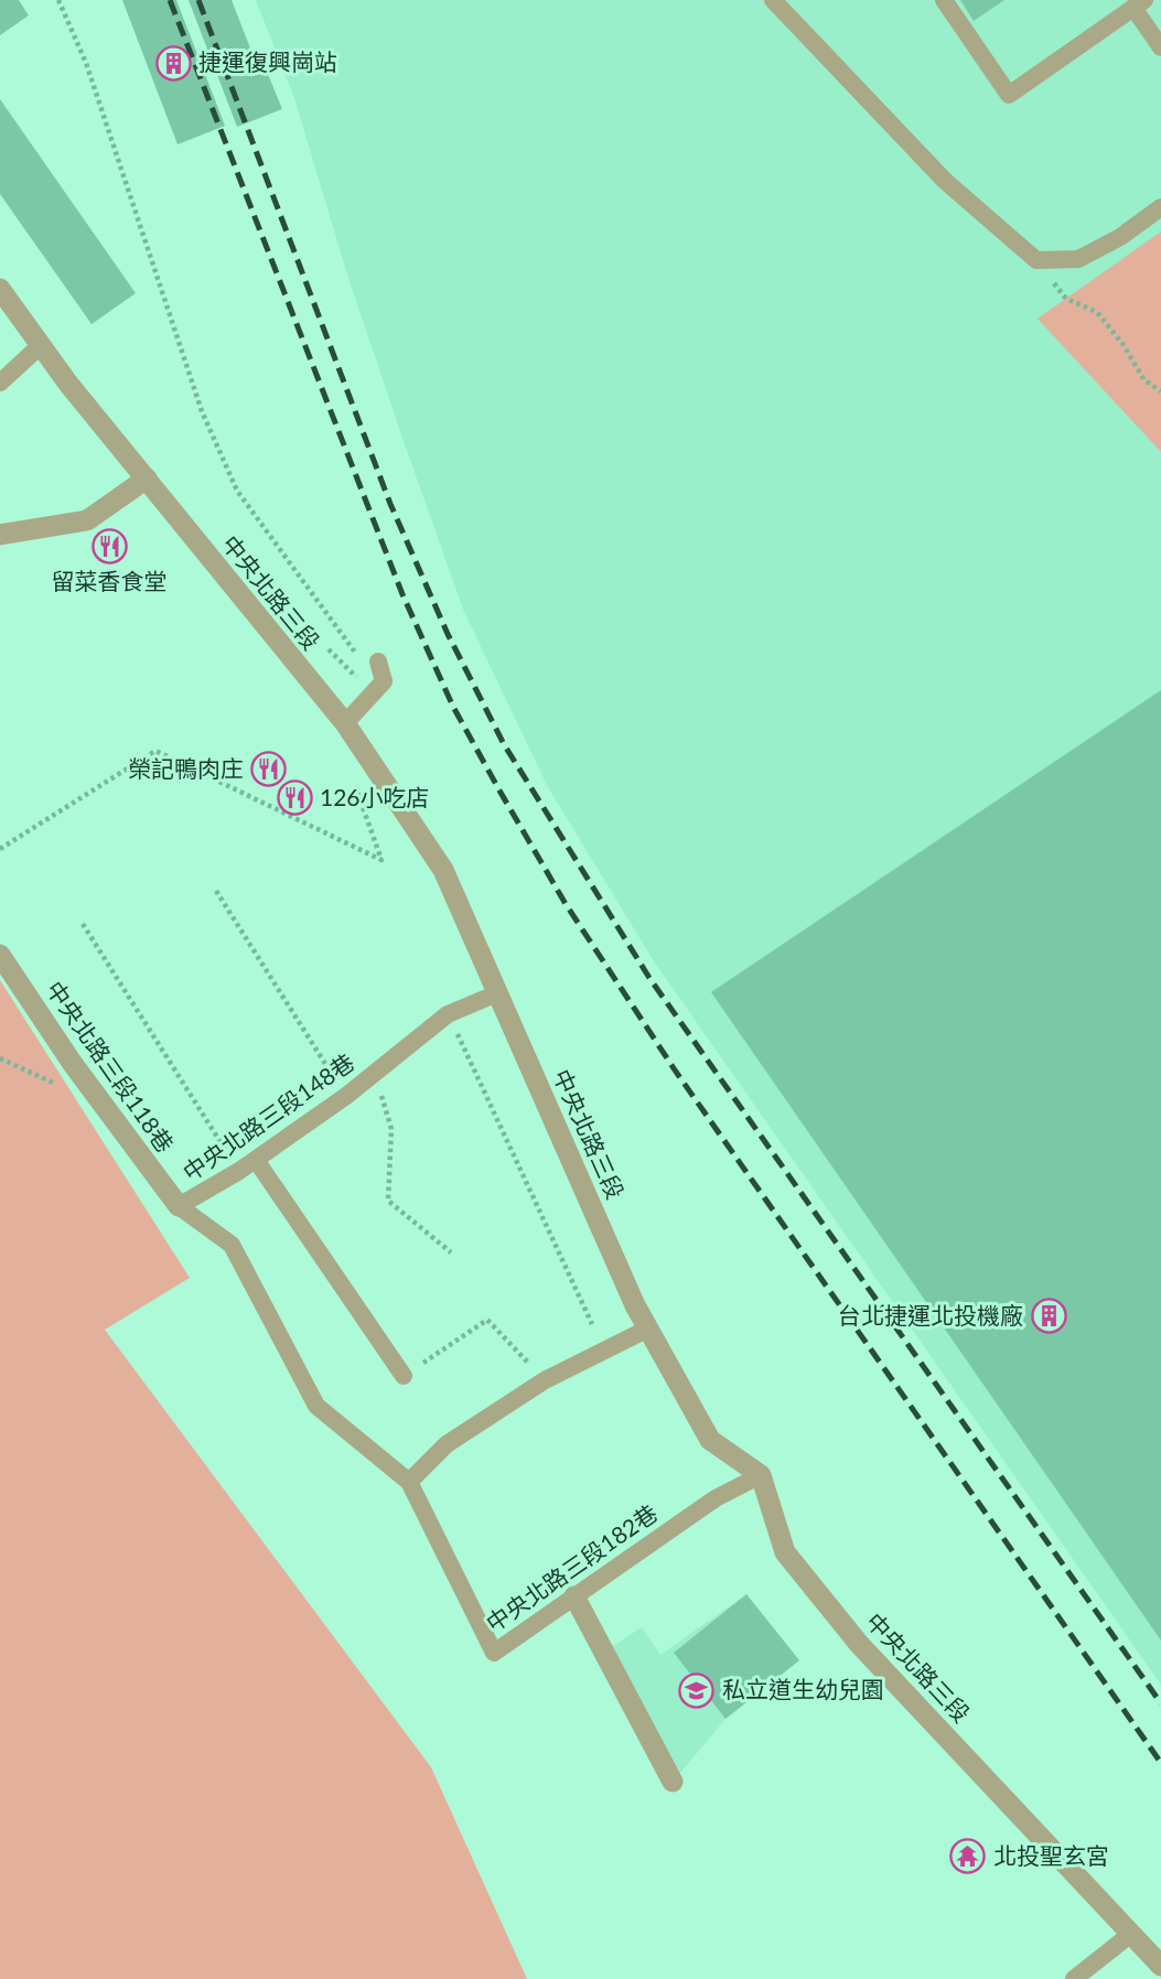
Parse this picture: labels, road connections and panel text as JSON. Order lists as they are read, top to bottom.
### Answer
{
  "streets": {
    "street": ["中央北路三段", "中央北路三段118巷"],
    "lane": ["中央北路三段148巷", "中央北路三段182巷"]
  },
  "crossings": [
    ["中央北路三段", "中央北路三段148巷"],
    ["中央北路三段", "中央北路三段182巷"],
    ["中央北路三段118巷", "中央北路三段148巷"],
    ["中央北路三段148巷", "中央北路三段182巷"]
  ],
  "places": {
    "building": ["捷運復興崗站", "台北捷運北投機廠"],
    "restaurant": ["留菜香食堂", "榮記鴨肉庄", "126小吃店"],
    "school or university": ["私立道生幼兒園"],
    "temple": ["北投聖玄宮"]
  }
}
